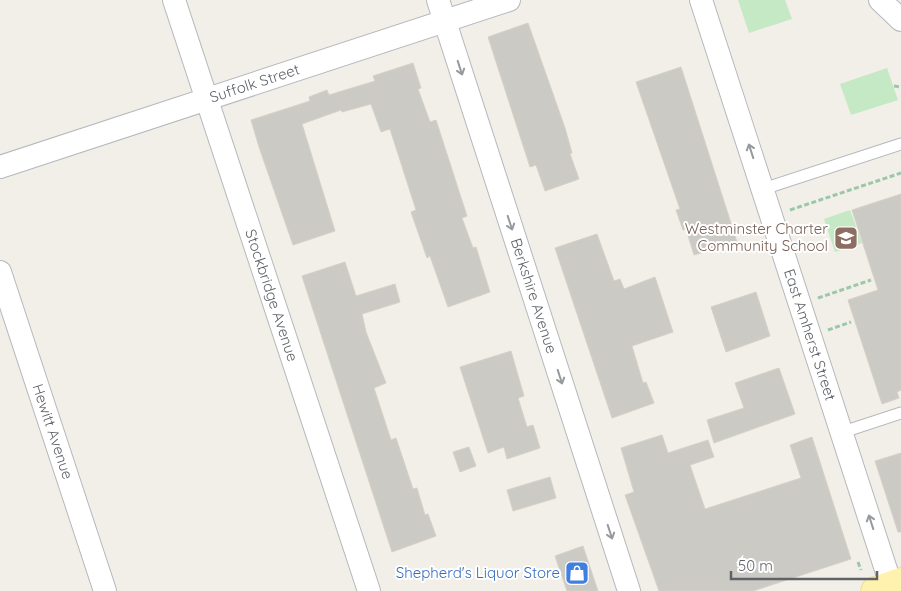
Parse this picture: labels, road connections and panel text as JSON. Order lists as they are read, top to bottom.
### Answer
{
  "streets": {
    "street": [
      "Suffolk Street",
      "Stockbridge Avenue",
      "Berkshire Avenue",
      "East Amherst Street",
      "Hewitt Avenue"
    ]
  },
  "crossings": [
    ["Suffolk Street", "Stockbridge Avenue"],
    ["Suffolk Street", "Berkshire Avenue"]
  ],
  "one_way": ["Berkshire Avenue", "East Amherst Street"],
  "places": {
    "school or university": ["Westminster Charter Community School"],
    "shop": ["Shepherd's Liquor Store"]
  },
  "scale_bar": "50 m"
}
